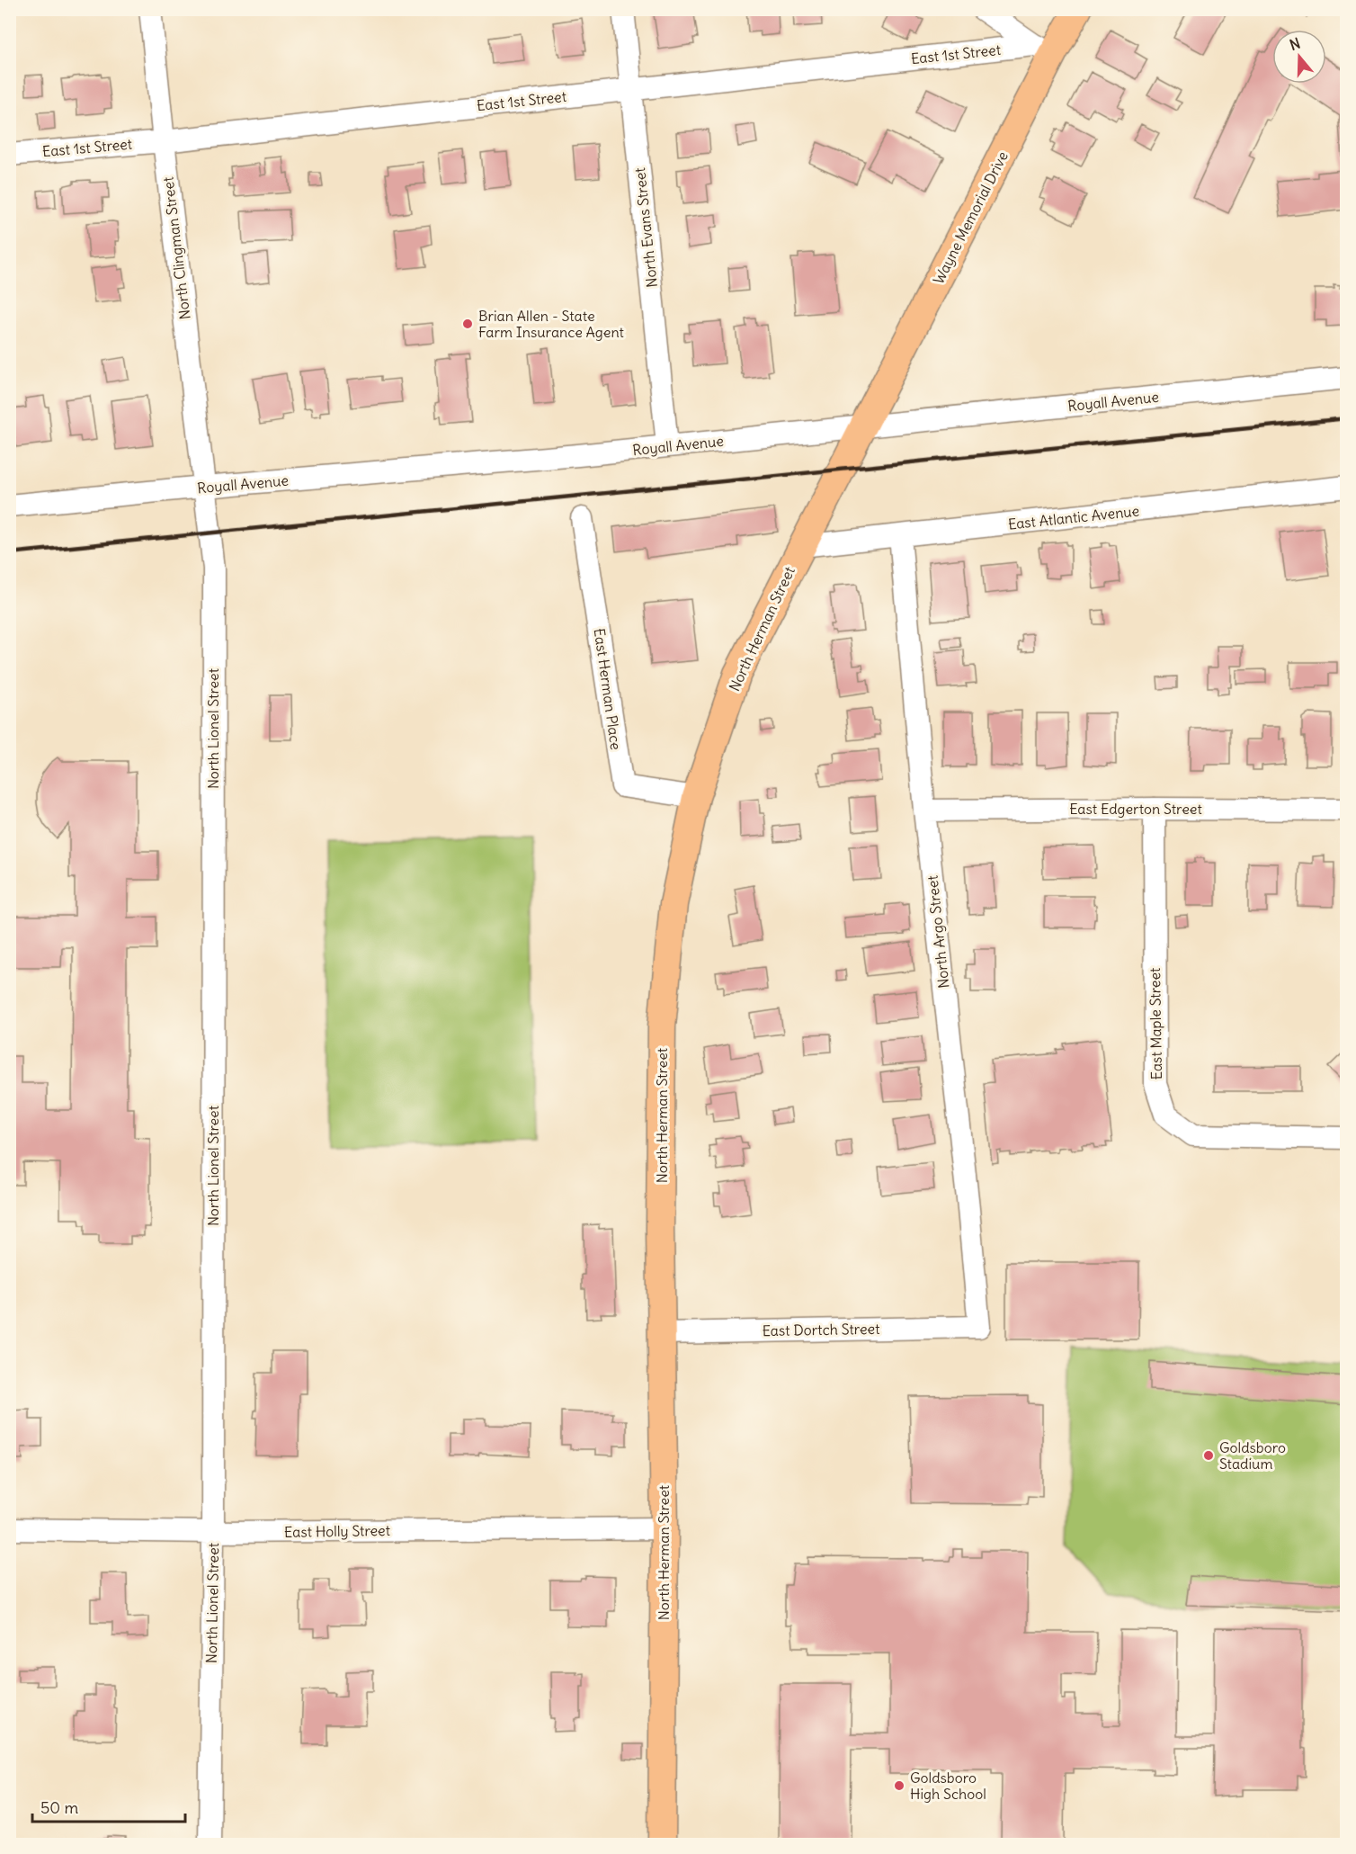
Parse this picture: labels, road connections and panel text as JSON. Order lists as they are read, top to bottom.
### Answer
{
  "streets": {
    "main road": ["Wayne Memorial Drive", "North Herman Street"],
    "street": [
      "East 1st Street",
      "North Evans Street",
      "North Clingman Street",
      "Royall Avenue",
      "East Atlantic Avenue",
      "East Herman Place",
      "North Lionel Street",
      "East Edgerton Street",
      "North Argo Street",
      "East Maple Street",
      "East Dortch Street",
      "East Holly Street"
    ]
  },
  "crossings": [
    ["East 1st Street", "Wayne Memorial Drive"],
    ["East 1st Street", "North Evans Street"],
    ["East 1st Street", "North Clingman Street"],
    ["Wayne Memorial Drive", "Royall Avenue"],
    ["Wayne Memorial Drive", "North Herman Street"],
    ["North Evans Street", "Royall Avenue"],
    ["North Clingman Street", "Royall Avenue"],
    ["North Clingman Street", "North Lionel Street"],
    ["Royall Avenue", "North Herman Street"],
    ["Royall Avenue", "North Lionel Street"],
    ["East Atlantic Avenue", "North Herman Street"],
    ["East Atlantic Avenue", "North Argo Street"],
    ["North Herman Street", "East Herman Place"],
    ["North Herman Street", "East Dortch Street"],
    ["North Herman Street", "East Holly Street"],
    ["North Lionel Street", "East Holly Street"],
    ["East Edgerton Street", "North Argo Street"],
    ["East Edgerton Street", "East Maple Street"],
    ["North Argo Street", "East Dortch Street"]
  ],
  "places": ["Brian Allen - State Farm Insurance Agent", "Goldsboro Stadium", "Goldsboro High School"],
  "scale_bar": "50 m",
  "north": "top"
}
